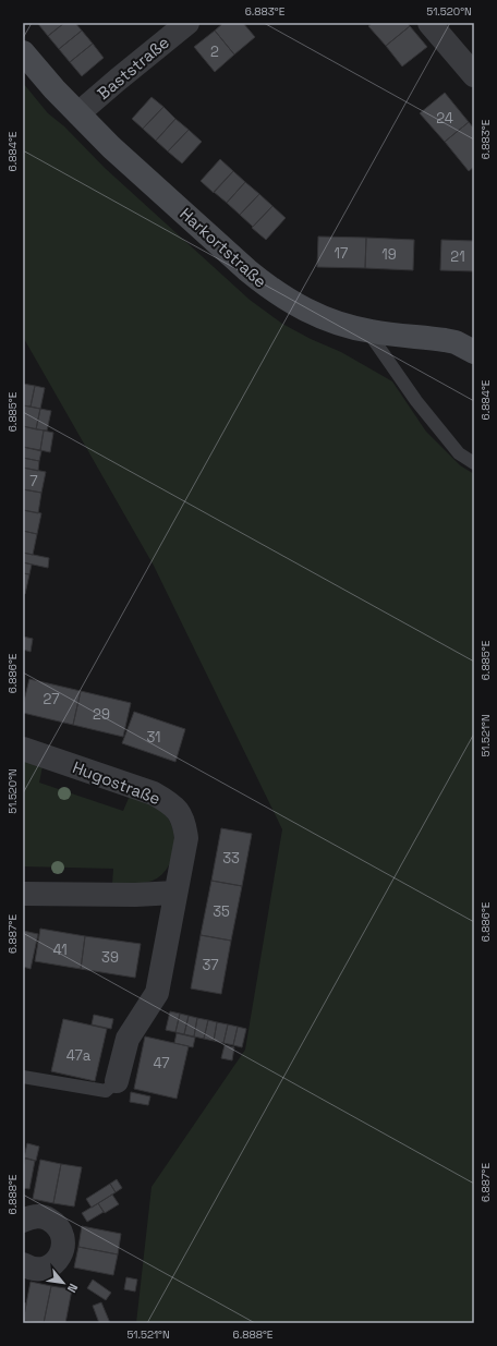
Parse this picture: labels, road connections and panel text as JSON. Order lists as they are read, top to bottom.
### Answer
{
  "streets": {
    "street": ["Baststraße", "Harkortstraße", "Hugostraße"]
  },
  "crossings": [
    ["Baststraße", "Harkortstraße"]
  ],
  "house_numbers": [
    "2",
    "24",
    "17",
    "19",
    "21",
    "7",
    "27",
    "29",
    "31",
    "33",
    "35",
    "41",
    "39",
    "37",
    "47a",
    "47"
  ],
  "north": "bottom right",
  "coordinates": [
    "6.883°E",
    "51.520°N",
    "6.884°E",
    "6.885°E",
    "6.886°E",
    "51.521°N",
    "6.887°E",
    "6.888°E"
  ]
}
